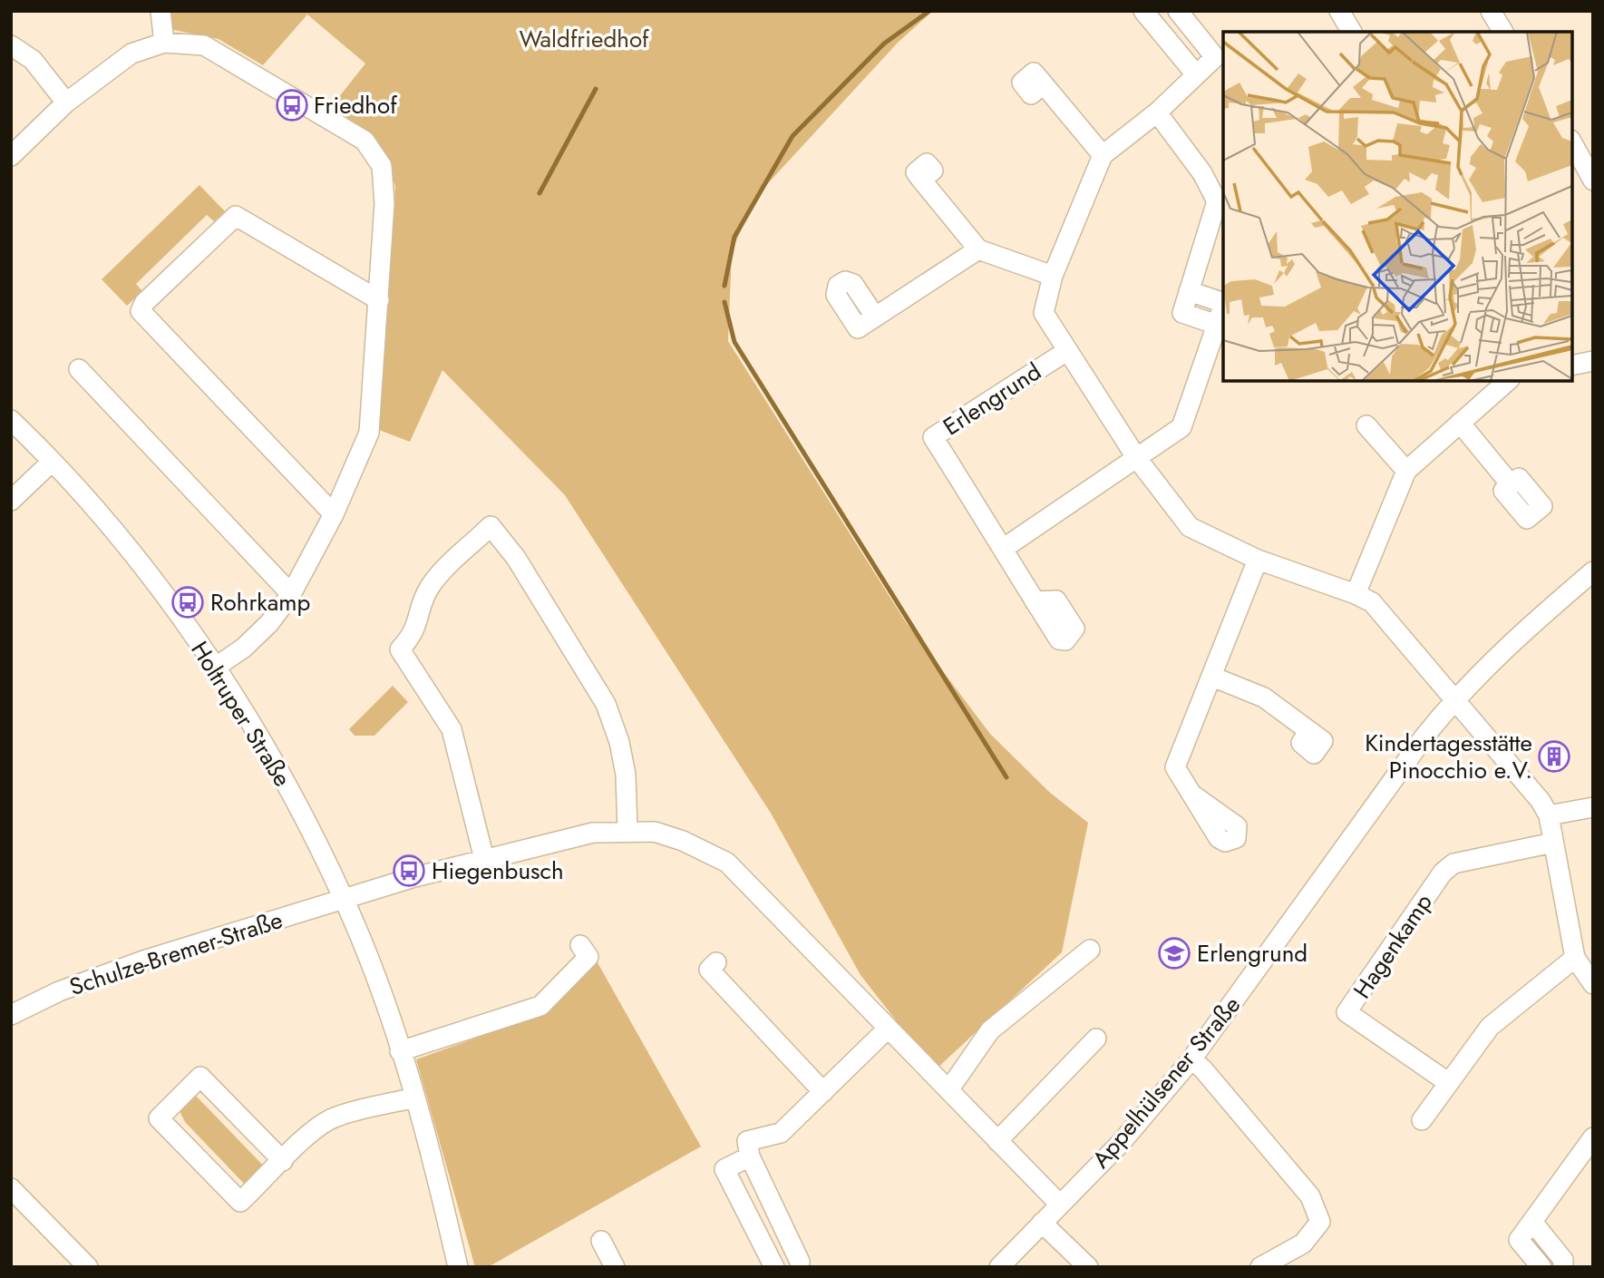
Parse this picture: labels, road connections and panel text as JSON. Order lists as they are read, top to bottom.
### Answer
{
  "streets": {
    "street": [
      "Erlengrund",
      "Holtruper Straße",
      "Hagenkamp",
      "Schulze-Bremer-Straße",
      "Appelhülsener Straße"
    ]
  },
  "crossings": [
    ["Erlengrund", "Appelhülsener Straße"],
    ["Holtruper Straße", "Schulze-Bremer-Straße"]
  ],
  "parks": ["Waldfriedhof"],
  "places": {
    "bus stop": ["Friedhof", "Rohrkamp", "Hiegenbusch"],
    "building": ["Kindertagesstätte Pinocchio e.V."],
    "school or university": ["Erlengrund"]
  }
}
